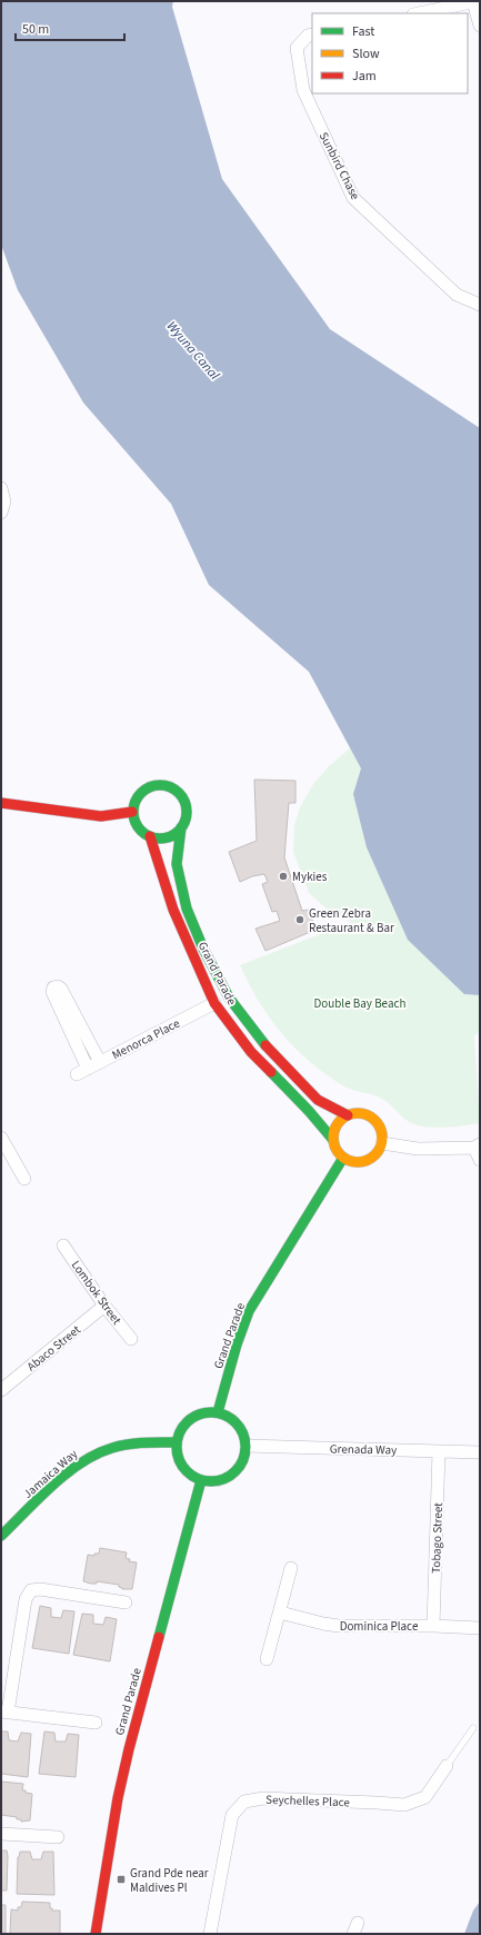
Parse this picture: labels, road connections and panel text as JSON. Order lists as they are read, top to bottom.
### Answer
{
  "streets": {
    "street": [
      "Sunbird Chase",
      "Grand Parade",
      "Menorca Place",
      "Lombok Street",
      "Abaco Street",
      "Grenada Way",
      "Jamaica Way",
      "Tobago Street",
      "Dominica Place",
      "Seychelles Place"
    ]
  },
  "crossings": [
    ["Grand Parade", "Menorca Place"],
    ["Grand Parade", "Grenada Way"],
    ["Grand Parade", "Jamaica Way"],
    ["Lombok Street", "Abaco Street"],
    ["Grenada Way", "Jamaica Way"],
    ["Grenada Way", "Tobago Street"],
    ["Tobago Street", "Dominica Place"]
  ],
  "water": ["Wyuna Canal"],
  "parks": ["Double Bay Beach"],
  "places": {
    "other": ["Mykies", "Green Zebra Restaurant & Bar"],
    "transit": ["Grand Pde near Maldives Pl"]
  },
  "legend": ["Fast", "Slow", "Jam"],
  "scale_bar": "50 m"
}
